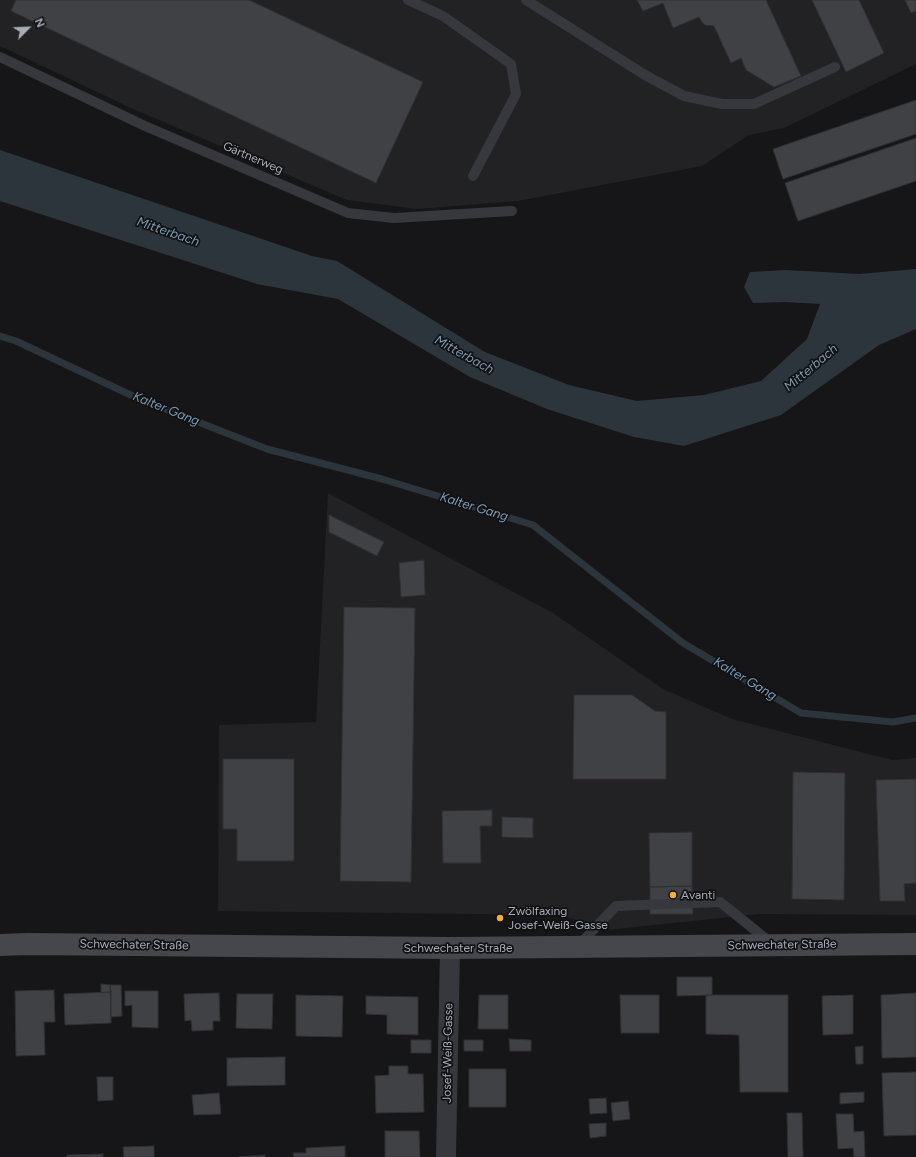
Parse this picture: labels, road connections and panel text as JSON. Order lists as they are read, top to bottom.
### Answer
{
  "streets": {
    "main road": ["Schwechater Straße"],
    "street": ["Josef-Weiß-Gasse"],
    "lane": ["Gärtnerweg"]
  },
  "crossings": [
    ["Schwechater Straße", "Josef-Weiß-Gasse"]
  ],
  "water": ["Mitterbach", "Kalter Gang"],
  "places": ["Avanti", "Zwölfaxing Josef-Weiß-Gasse"],
  "north": "top right"
}
